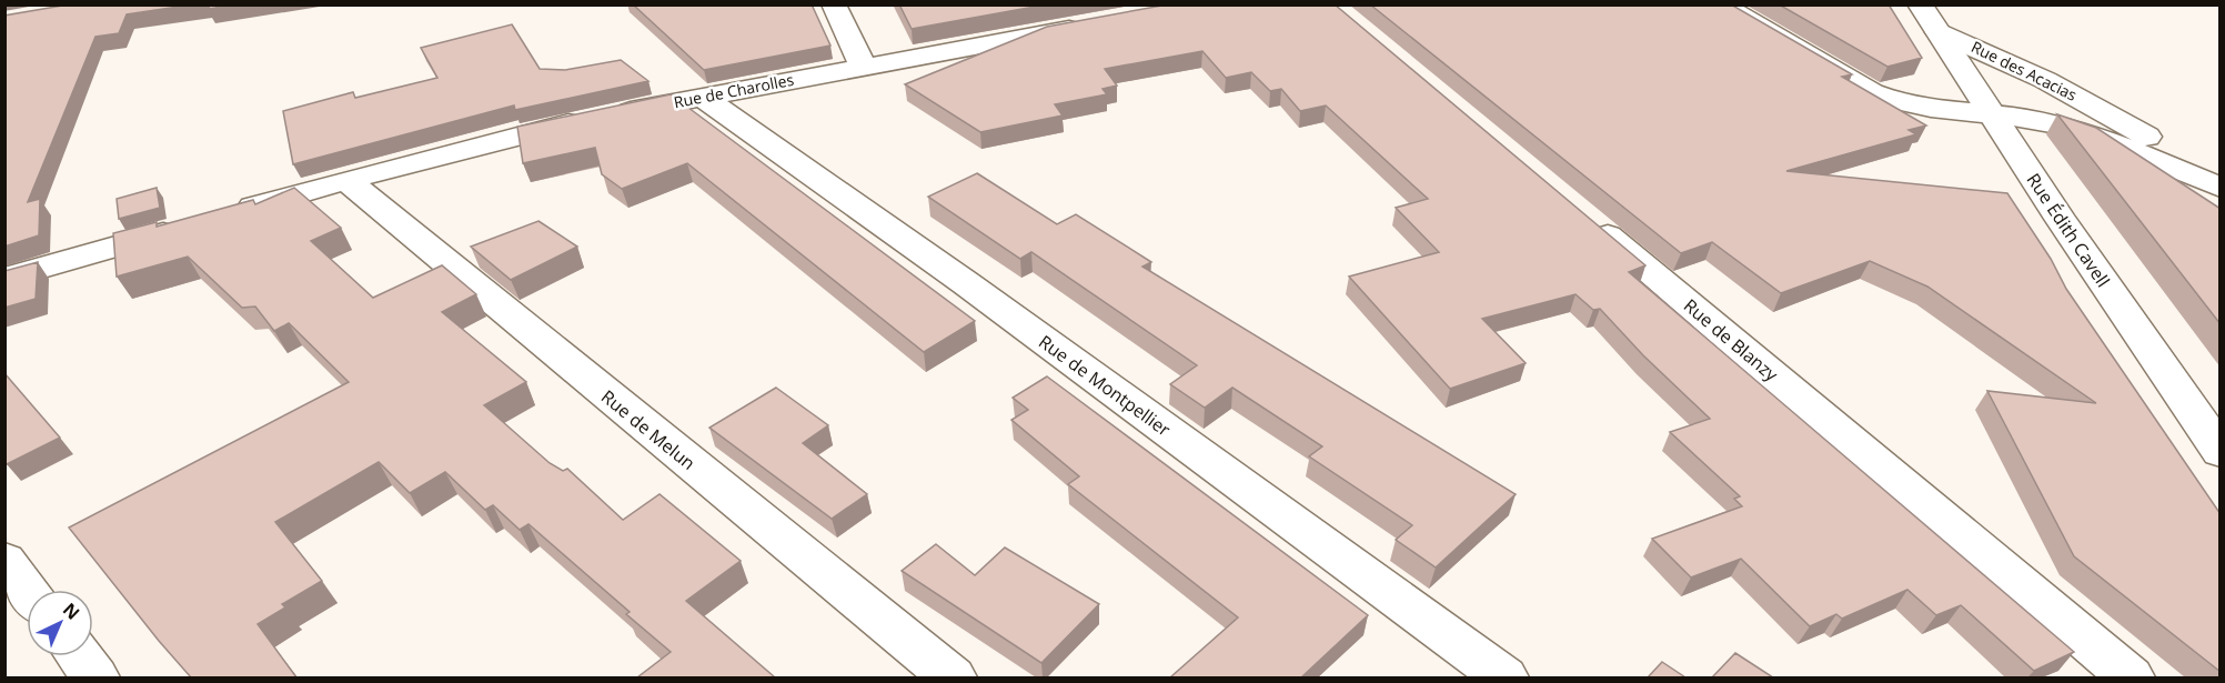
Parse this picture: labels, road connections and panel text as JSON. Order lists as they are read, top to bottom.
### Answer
{
  "streets": {
    "street": [
      "Rue des Acacias",
      "Rue de Charolles",
      "Rue Édith Cavell",
      "Rue de Blanzy",
      "Rue de Montpellier",
      "Rue de Melun"
    ]
  },
  "crossings": [
    ["Rue des Acacias", "Rue Édith Cavell"],
    ["Rue de Charolles", "Rue de Montpellier"],
    ["Rue de Charolles", "Rue de Melun"]
  ],
  "north": "top right"
}
